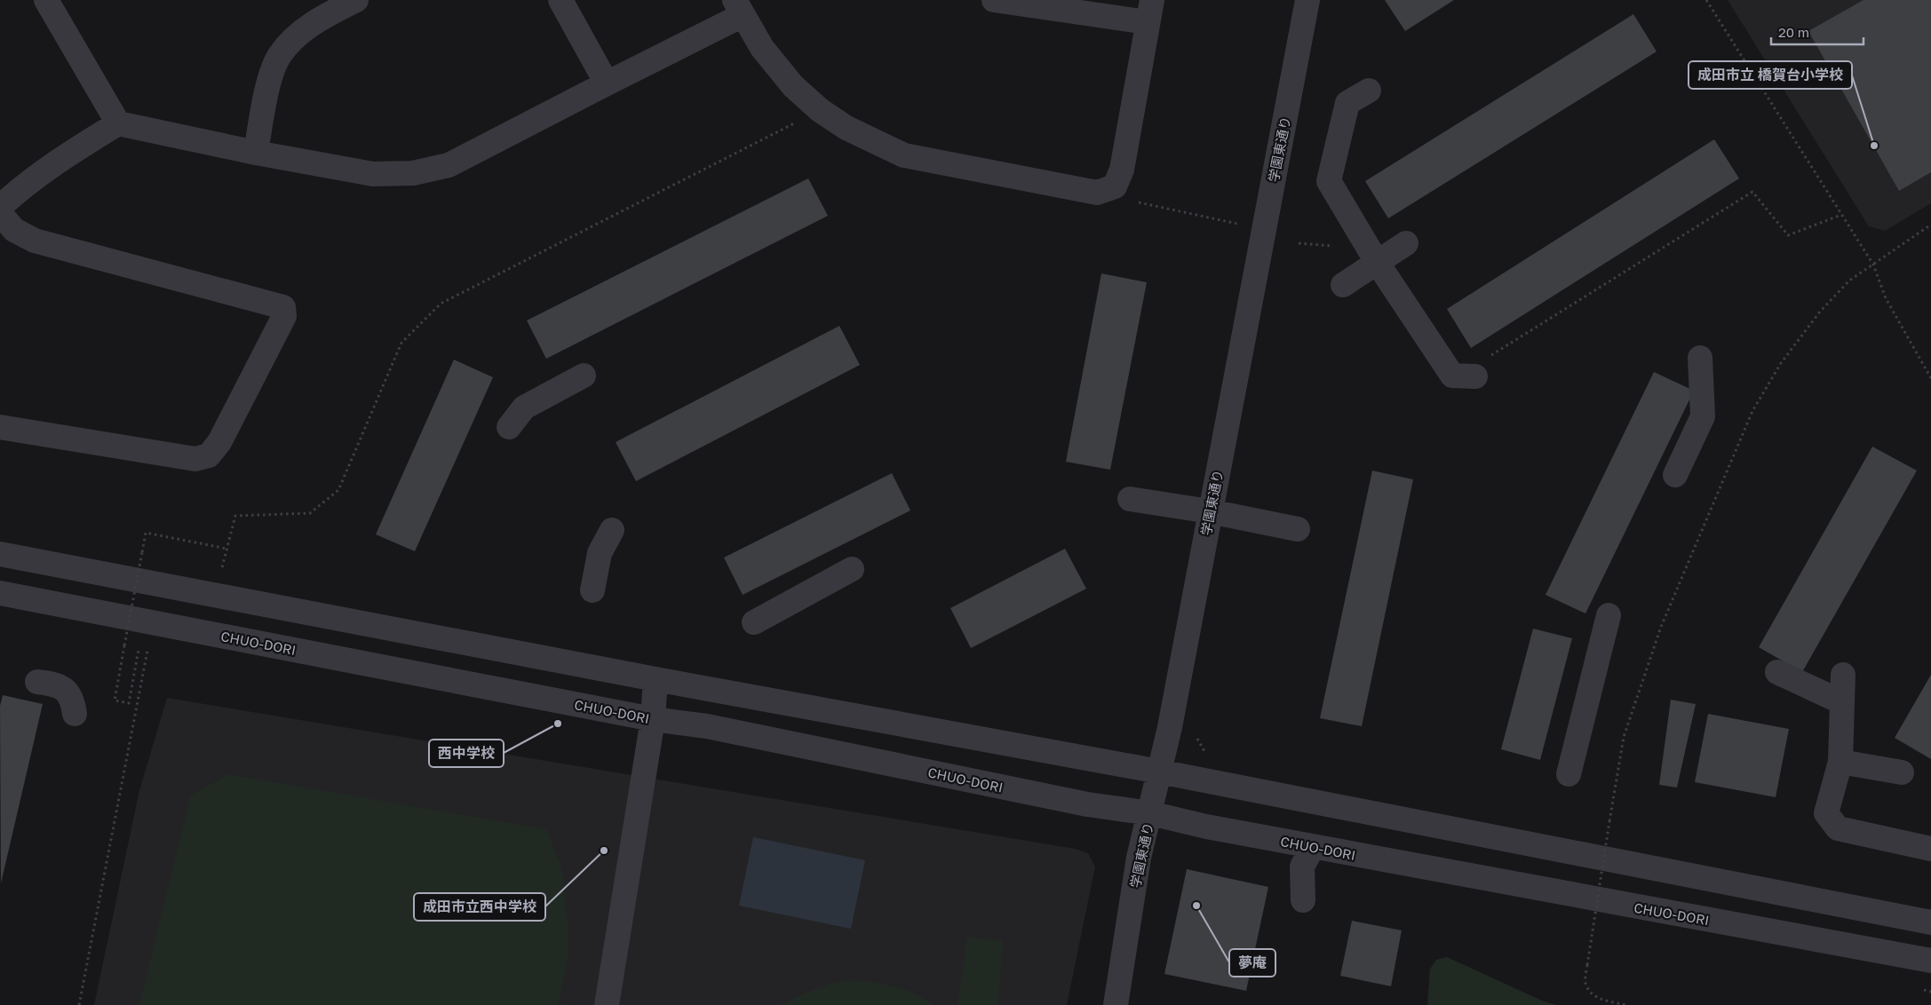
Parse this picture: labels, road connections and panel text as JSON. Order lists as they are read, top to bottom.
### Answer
{
  "streets": {
    "street": ["学園東通り", "CHUO-DORI"]
  },
  "crossings": [
    ["学園東通り", "CHUO-DORI"]
  ],
  "places": [
    "成田市立 橋賀台小学校",
    "西中学校",
    "成田市立西中学校",
    "夢庵"
  ],
  "scale_bar": "20 m"
}
